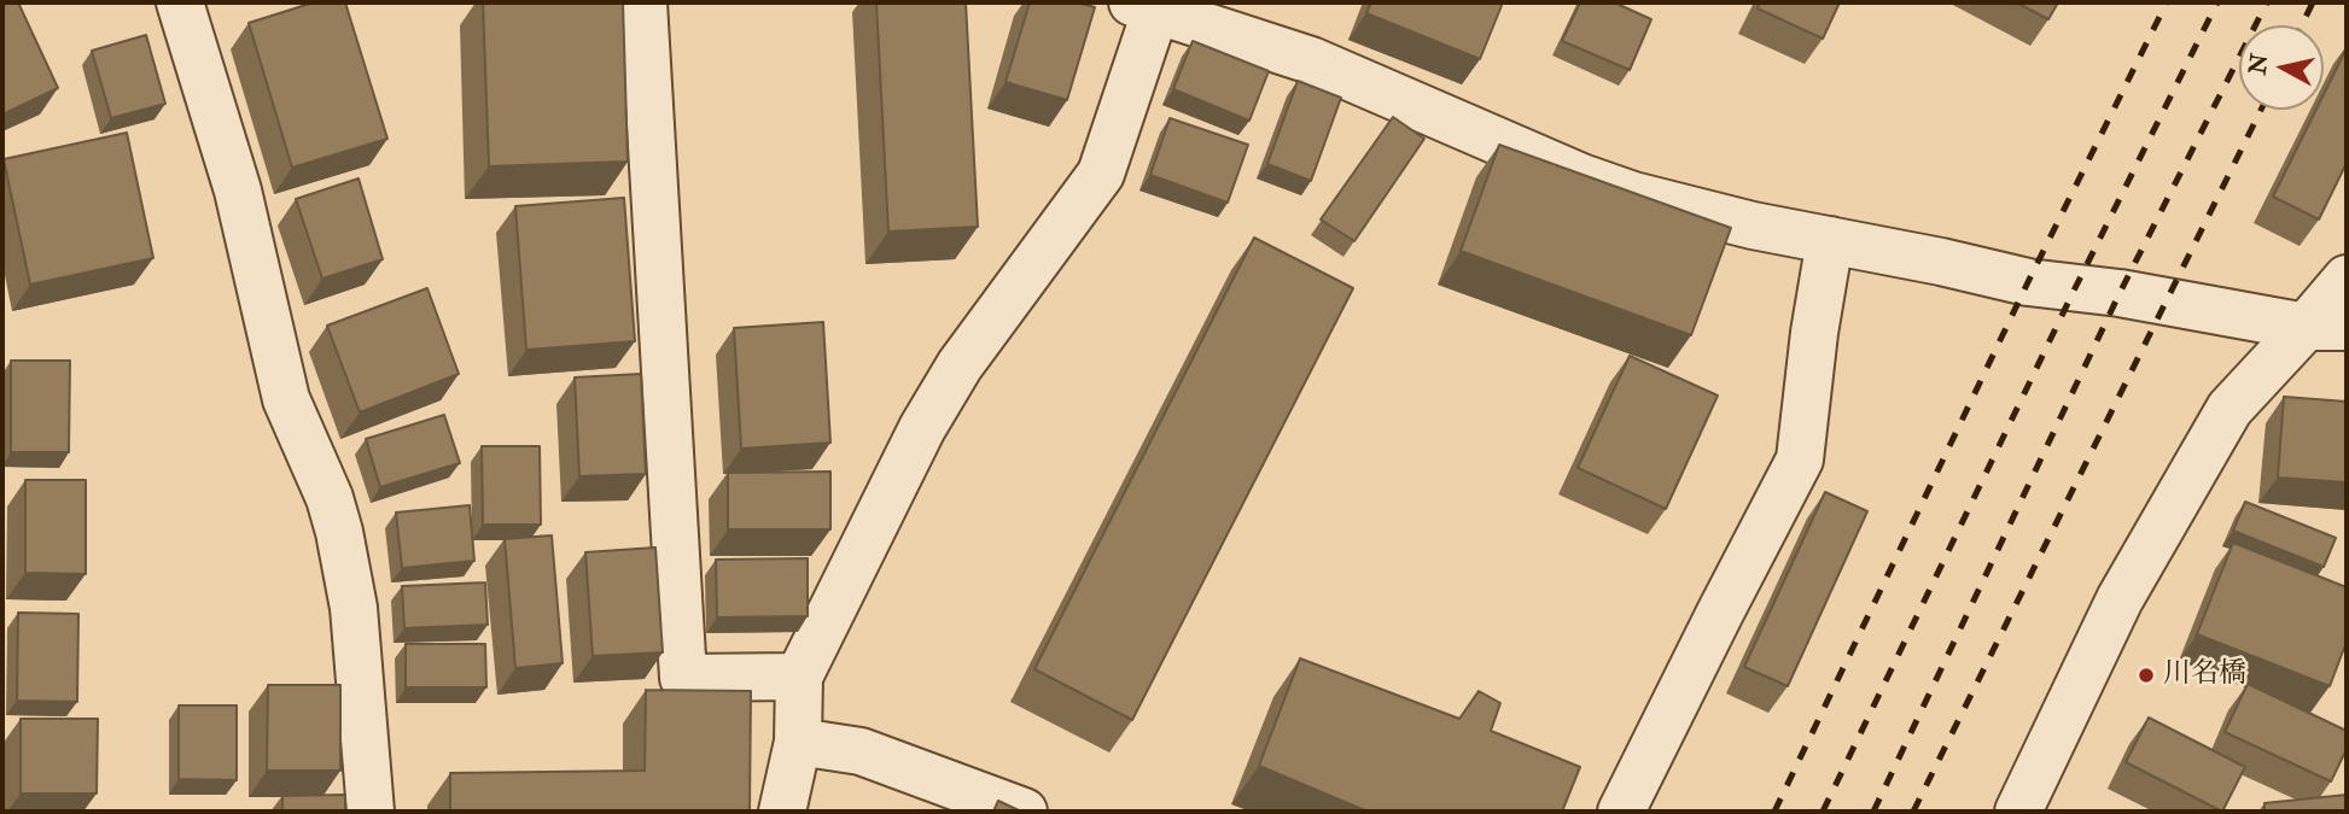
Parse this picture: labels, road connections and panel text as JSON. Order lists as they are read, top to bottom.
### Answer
{
  "places": ["川名橋"],
  "north": "left"
}
